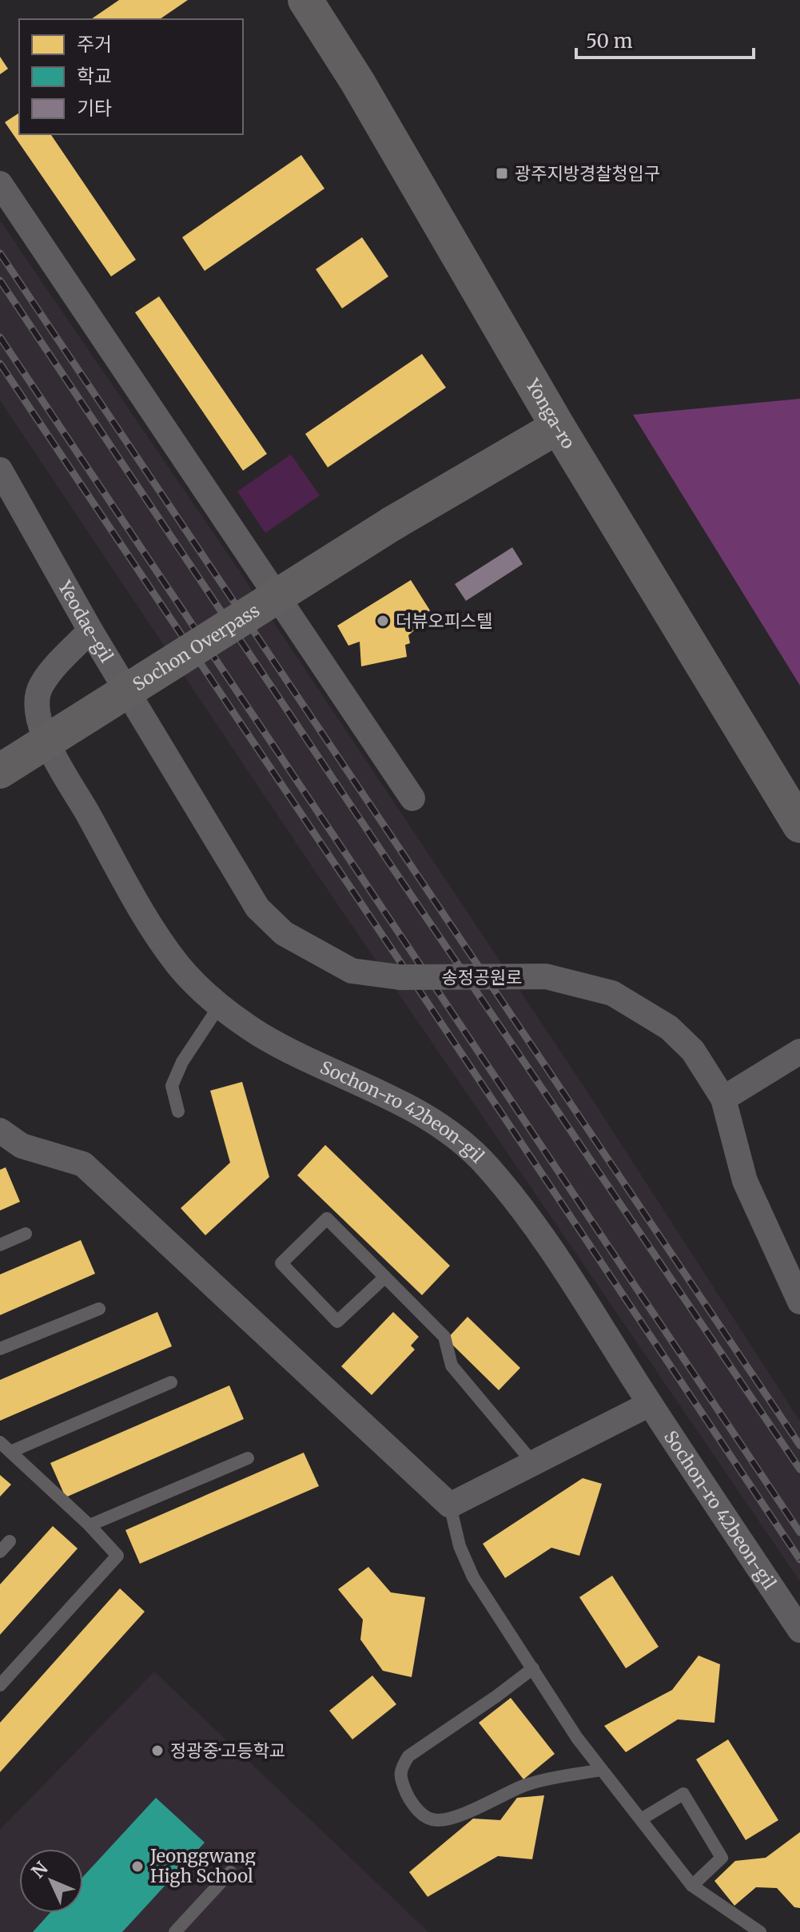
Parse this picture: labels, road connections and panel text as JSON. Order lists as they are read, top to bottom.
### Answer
{
  "streets": {
    "street": [
      "Yonga-ro",
      "Yeodae-gil",
      "Sochon Overpass",
      "송정공원로",
      "Sochon-ro 42beon-gil"
    ]
  },
  "crossings": [
    ["Yonga-ro", "Sochon Overpass"],
    ["Yeodae-gil", "송정공원로"],
    ["Yeodae-gil", "Sochon-ro 42beon-gil"]
  ],
  "places": {
    "transit": ["광주지방경찰청입구"],
    "other": ["더뷰오피스텔", "정광중·고등학교", "Jeonggwang High School"]
  },
  "legend": ["주거", "학교", "기타"],
  "scale_bar": "50 m",
  "north": "top left"
}
